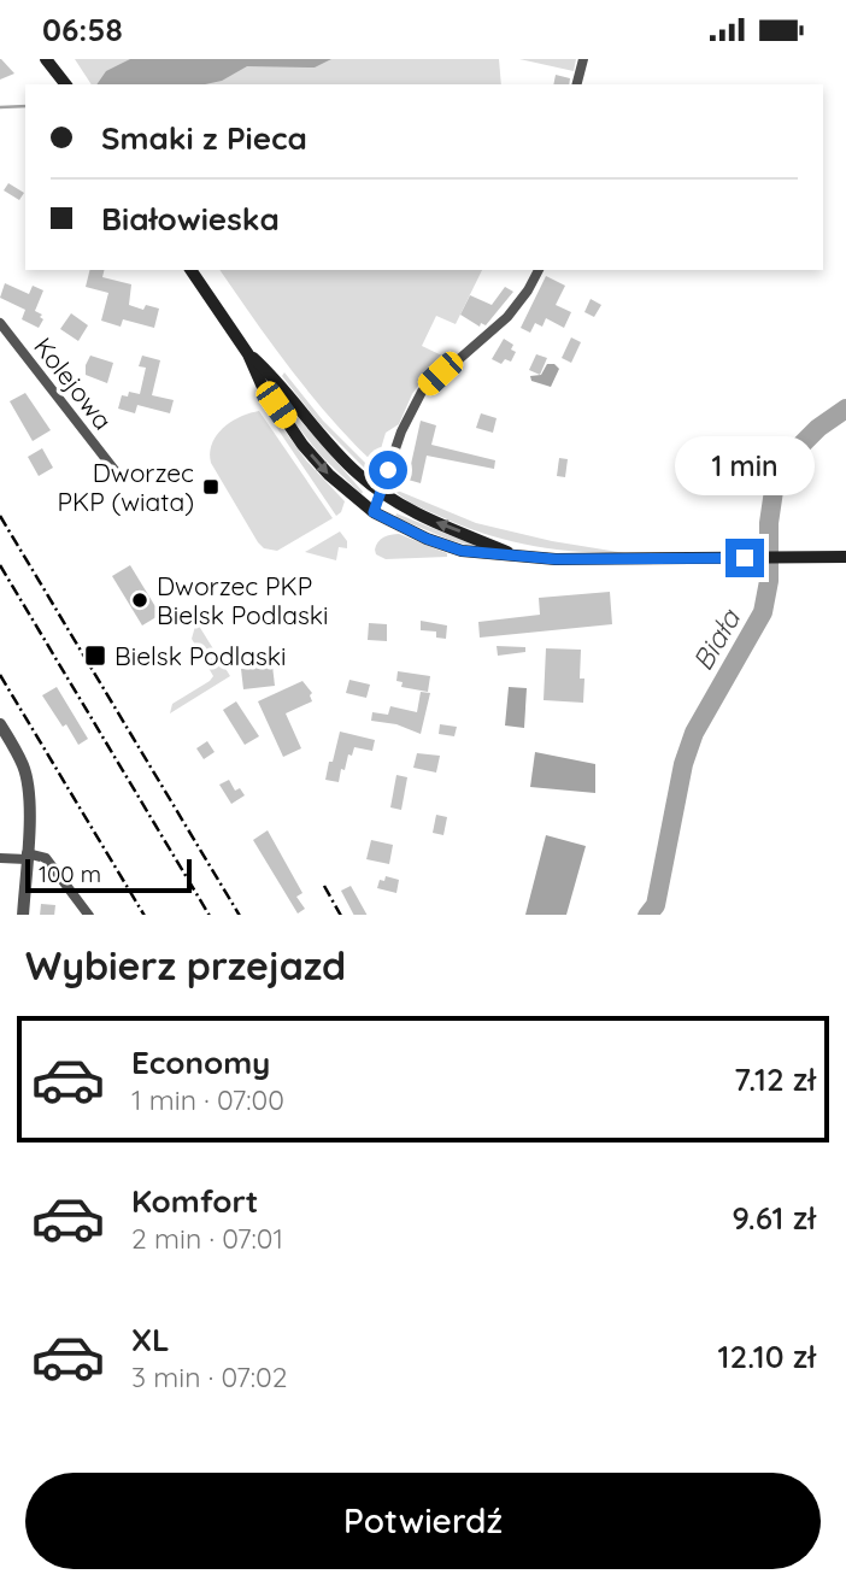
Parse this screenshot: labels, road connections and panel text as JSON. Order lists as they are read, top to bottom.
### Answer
{
  "streets": {
    "street": ["Kolejowa"]
  },
  "water": ["Biała"],
  "places": {
    "transit": ["Dworzec PKP (wiata)", "Bielsk Podlaski"],
    "other": ["Dworzec PKP Bielsk Podlaski"]
  },
  "scale_bar": "100 m",
  "page": {
    "status": "06:58",
    "banner": ["Smaki z Pieca", "Białowieska"],
    "bubble": "1 min",
    "scale": "100 m",
    "heading": "Wybierz przejazd",
    "list": [
      {
        "name": "Economy",
        "note": "1 min · 07:00",
        "value": "7.12 zł"
      },
      {
        "name": "Komfort",
        "note": "2 min · 07:01",
        "value": "9.61 zł"
      },
      {
        "name": "XL",
        "note": "3 min · 07:02",
        "value": "12.10 zł"
      }
    ],
    "buttons": "Potwierdź"
  }
}
